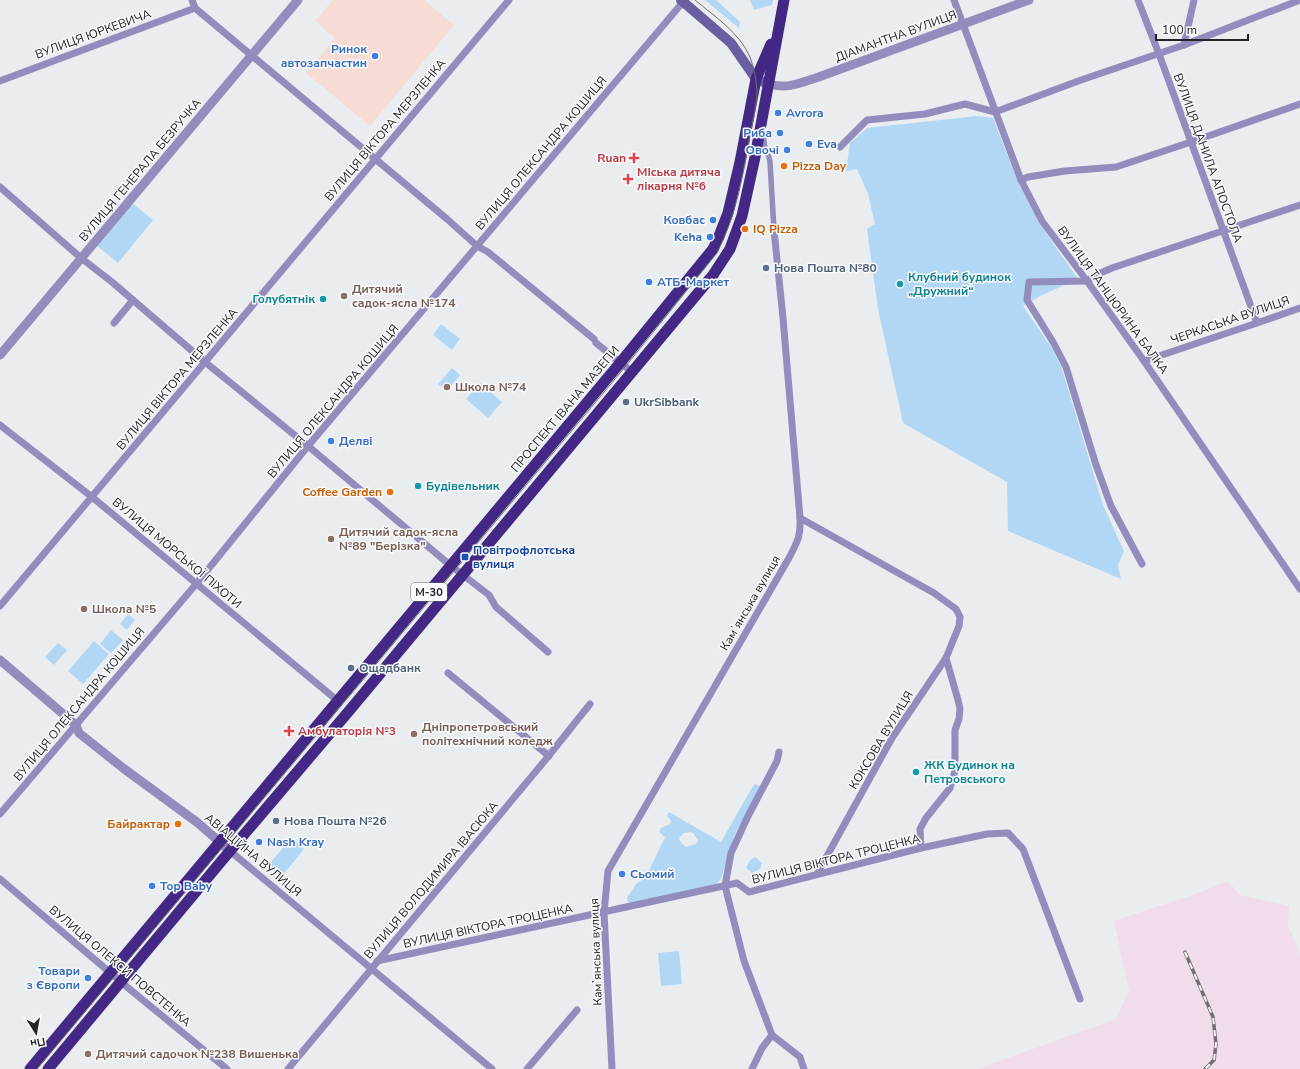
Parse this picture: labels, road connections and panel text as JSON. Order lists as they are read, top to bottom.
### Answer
{
  "streets": {
    "highway": ["ПРОСПЕКТ ІВАНА МАЗЕПИ", "М-30"],
    "street": [
      "ВУЛИЦЯ ЮРКЕВИЧА",
      "ДІАМАНТНА ВУЛИЦЯ",
      "ВУЛИЦЯ ВІКТОРА МЕРЗЛЕНКА",
      "ВУЛИЦЯ ОЛЕКСАНДРА КОШИЦЯ",
      "ВУЛИЦЯ ДАНИЛА АПОСТОЛА",
      "ВУЛИЦЯ ГЕНЕРАЛА БЕЗРУЧКА",
      "ВУЛИЦЯ ТАНЦЮРИНА БАЛКА",
      "ЧЕРКАСЬКА ВУЛИЦЯ",
      "ВУЛИЦЯ МОРСЬКОЇ ПІХОТИ",
      "Камʼянська вулиця",
      "КОКСОВА ВУЛИЦЯ",
      "АВІАЦІЙНА ВУЛИЦЯ",
      "ВУЛИЦЯ ВІКТОРА ТРОЦЕНКА",
      "ВУЛИЦЯ ВОЛОДИМИРА ІВАСЮКА",
      "ВУЛИЦЯ ОЛЕКСИ ПОВСТЕНКА"
    ]
  },
  "crossings": [
    ["ДІАМАНТНА ВУЛИЦЯ", "ВУЛИЦЯ ТАНЦЮРИНА БАЛКА"],
    ["ДІАМАНТНА ВУЛИЦЯ", "М-30"],
    ["ВУЛИЦЯ ВІКТОРА МЕРЗЛЕНКА", "ВУЛИЦЯ МОРСЬКОЇ ПІХОТИ"],
    ["ВУЛИЦЯ ОЛЕКСАНДРА КОШИЦЯ", "ВУЛИЦЯ МОРСЬКОЇ ПІХОТИ"],
    ["ВУЛИЦЯ ОЛЕКСАНДРА КОШИЦЯ", "АВІАЦІЙНА ВУЛИЦЯ"],
    ["ВУЛИЦЯ ДАНИЛА АПОСТОЛА", "ЧЕРКАСЬКА ВУЛИЦЯ"],
    ["ВУЛИЦЯ ТАНЦЮРИНА БАЛКА", "ЧЕРКАСЬКА ВУЛИЦЯ"],
    ["ПРОСПЕКТ ІВАНА МАЗЕПИ", "ВУЛИЦЯ МОРСЬКОЇ ПІХОТИ"],
    ["ПРОСПЕКТ ІВАНА МАЗЕПИ", "М-30"],
    ["ПРОСПЕКТ ІВАНА МАЗЕПИ", "АВІАЦІЙНА ВУЛИЦЯ"],
    ["ПРОСПЕКТ ІВАНА МАЗЕПИ", "ВУЛИЦЯ ОЛЕКСИ ПОВСТЕНКА"],
    ["М-30", "Камʼянська вулиця"],
    ["М-30", "АВІАЦІЙНА ВУЛИЦЯ"],
    ["М-30", "ВУЛИЦЯ ОЛЕКСИ ПОВСТЕНКА"],
    ["Камʼянська вулиця", "КОКСОВА ВУЛИЦЯ"],
    ["Камʼянська вулиця", "ВУЛИЦЯ ВІКТОРА ТРОЦЕНКА"],
    ["КОКСОВА ВУЛИЦЯ", "ВУЛИЦЯ ВІКТОРА ТРОЦЕНКА"],
    ["АВІАЦІЙНА ВУЛИЦЯ", "ВУЛИЦЯ ВОЛОДИМИРА ІВАСЮКА"],
    ["ВУЛИЦЯ ВІКТОРА ТРОЦЕНКА", "ВУЛИЦЯ ВОЛОДИМИРА ІВАСЮКА"]
  ],
  "places": {
    "other": [
      "Ринок автозапчастин",
      "Avrora",
      "Риба",
      "Eva",
      "Овочі",
      "Pizza Day",
      "Ковбас",
      "IQ Pizza",
      "Keha",
      "Нова Пошта №80",
      "АТБ-Маркет",
      "Клубний будинок „Дружний“",
      "Дитячий садок-ясла №174",
      "Голубятнік",
      "Школа №74",
      "UkrSibbank",
      "Делві",
      "Будівельник",
      "Coffee Garden",
      "Дитячий садок-ясла №89 \"Берізка\"",
      "Школа №5",
      "Ощадбанк",
      "Дніпропетровський політехнічний коледж",
      "ЖК Будинок на Петровського",
      "Нова Пошта №26",
      "Байрактар",
      "Nash Kray",
      "Сьомий",
      "Top Baby",
      "Товари з Європи",
      "Дитячий садочок №238 Вишенька"
    ],
    "health": ["Ruan", "МІська дитяча лікарня №6", "Амбулаторія №3"],
    "transit": ["Повітрофлотська вулиця"]
  },
  "scale_bar": "100 m",
  "north": "bottom"
}
